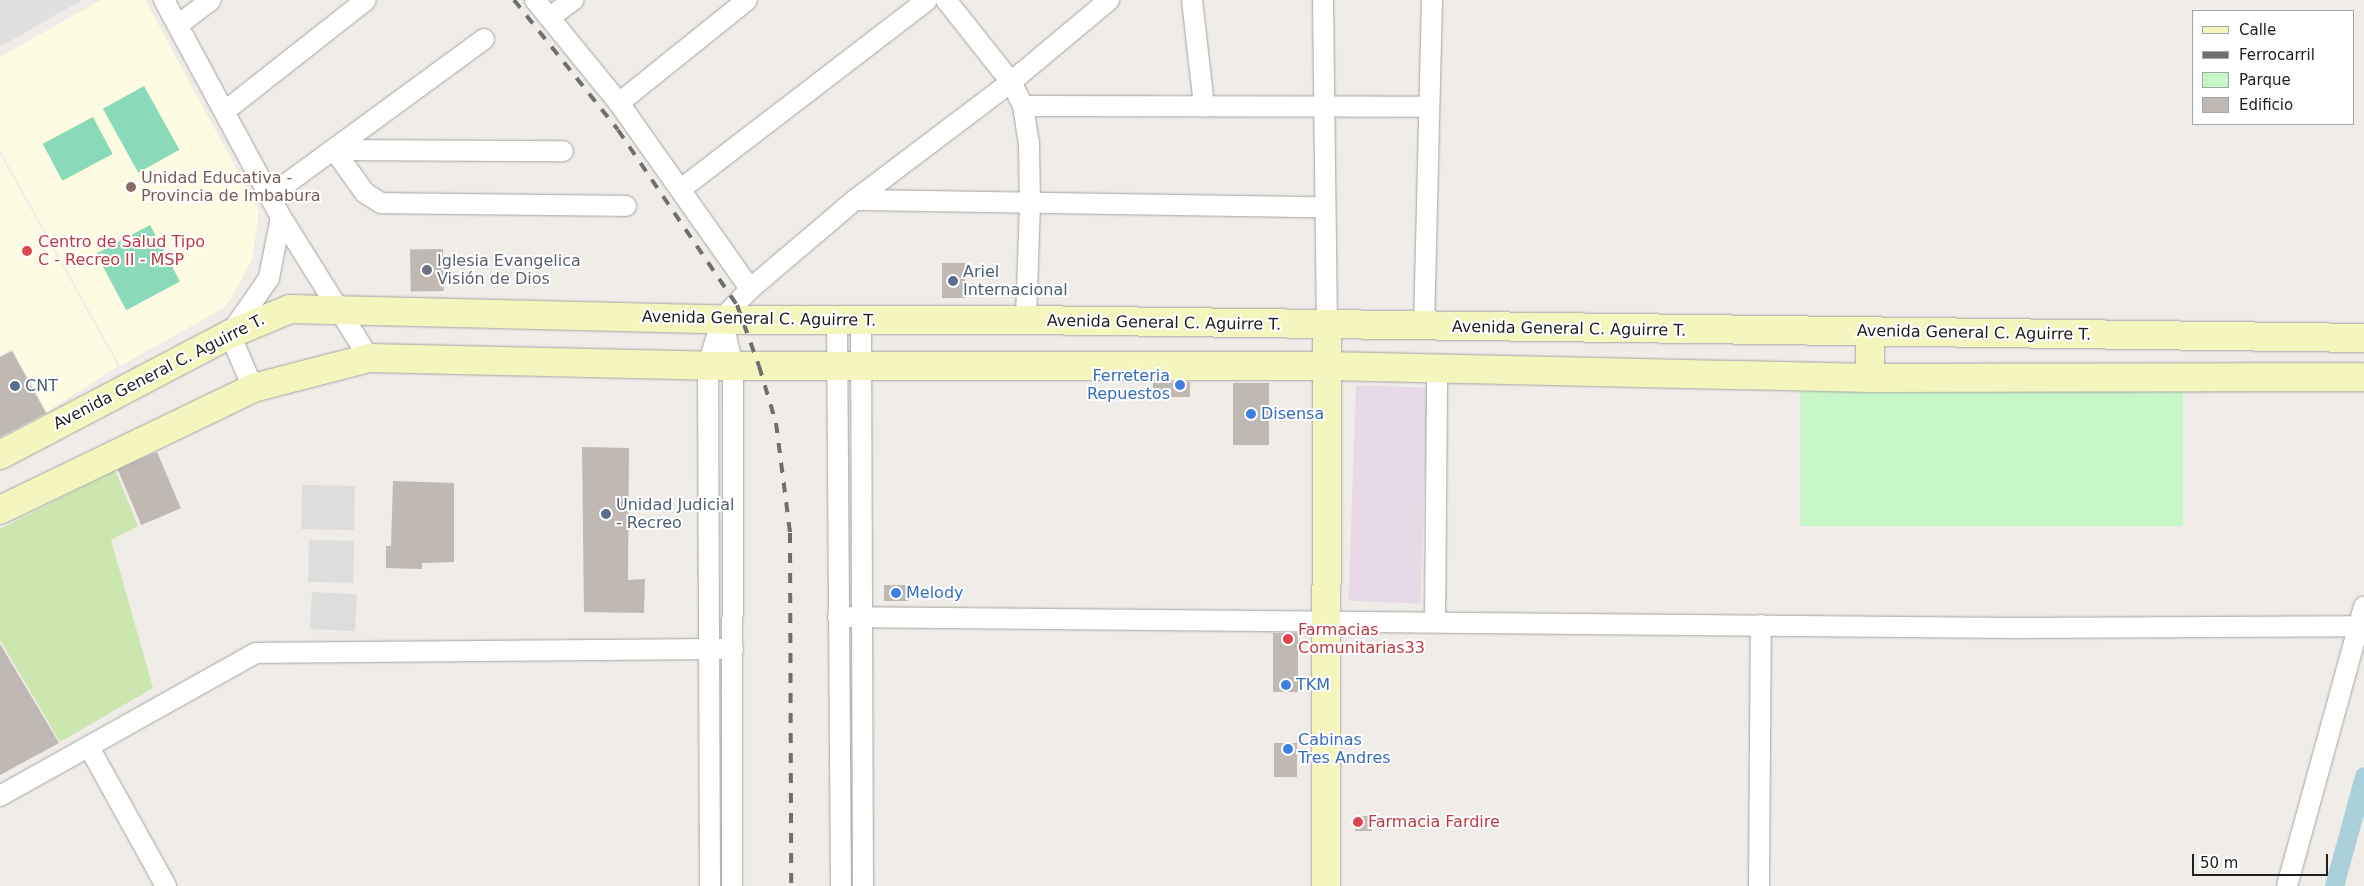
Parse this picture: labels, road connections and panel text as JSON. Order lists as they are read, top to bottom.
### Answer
{
  "streets": {
    "street": ["Avenida General C. Aguirre T."]
  },
  "places": [
    "Unidad Educativa - Provincia de Imbabura",
    "Centro de Salud Tipo C - Recreo II - MSP",
    "Iglesia Evangelica Visión de Dios",
    "Ariel Internacional",
    "Ferreteria Repuestos",
    "CNT",
    "Disensa",
    "Unidad Judicial - Recreo",
    "Melody",
    "Farmacias Comunitarias33",
    "TKM",
    "Cabinas Tres Andres",
    "Farmacia Fardire"
  ],
  "legend": [
    "Calle",
    "Ferrocarril",
    "Parque",
    "Edificio"
  ],
  "scale_bar": "50 m"
}
